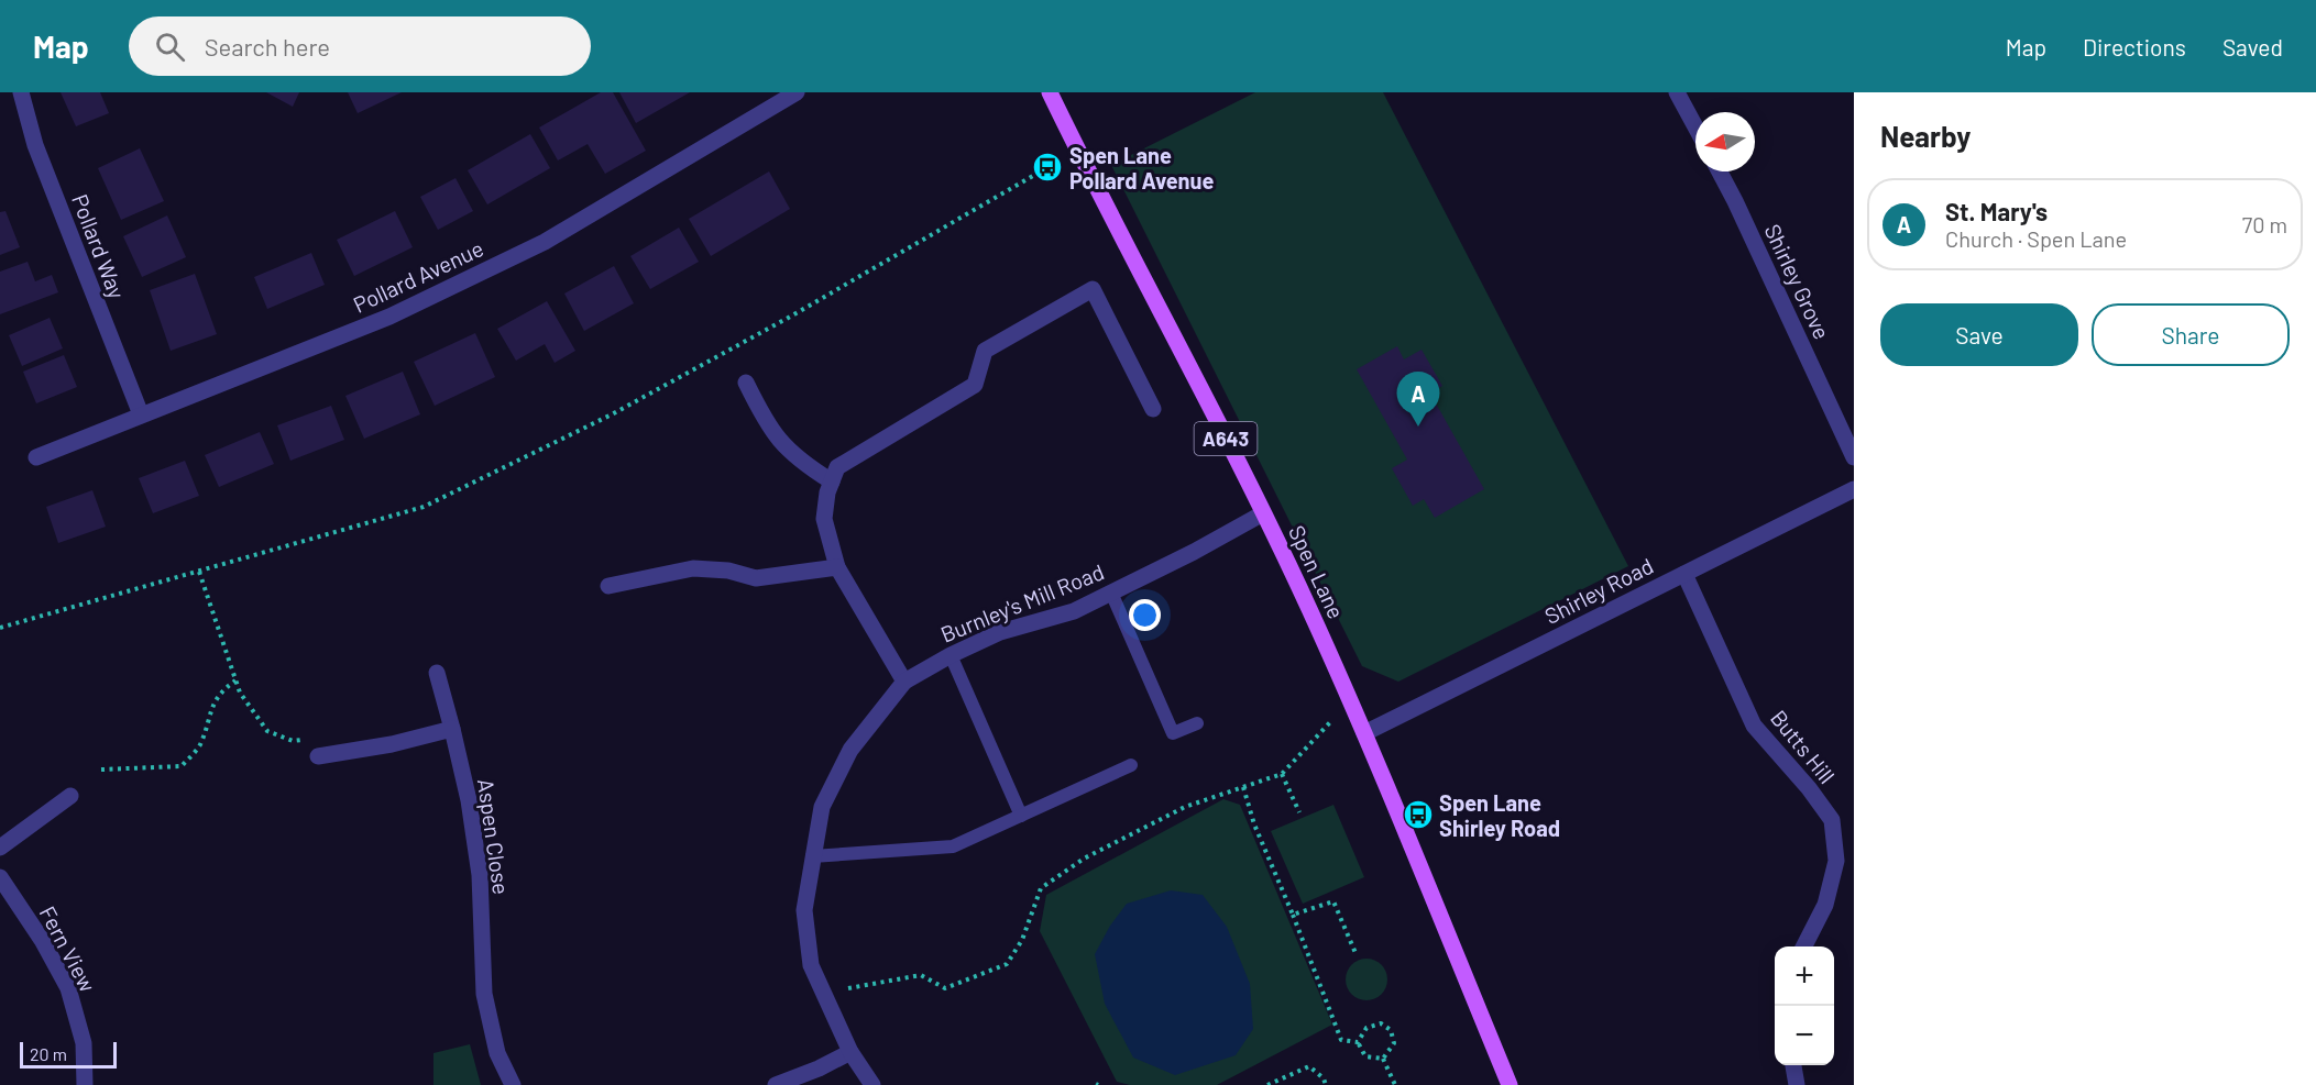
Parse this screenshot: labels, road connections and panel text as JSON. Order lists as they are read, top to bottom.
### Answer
{
  "streets": {
    "main road": ["A643", "Spen Lane"],
    "street": [
      "Pollard Way",
      "Pollard Avenue",
      "Shirley Grove",
      "Shirley Road",
      "Burnley's Mill Road",
      "Butts Hill",
      "Aspen Close",
      "Fern View"
    ]
  },
  "crossings": [
    ["Pollard Way", "Pollard Avenue"],
    ["Spen Lane", "Shirley Road"],
    ["Spen Lane", "Burnley's Mill Road"],
    ["Shirley Road", "Butts Hill"]
  ],
  "places": {
    "bus stop": ["Spen Lane Pollard Avenue", "Spen Lane Shirley Road"]
  },
  "scale_bar": "20 m",
  "north": "left",
  "page": {
    "header": "Map",
    "search": "Search here",
    "nav": ["Map", "Directions", "Saved"],
    "heading": "Nearby",
    "list": [
      {
        "mark": "A",
        "name": "St. Mary's",
        "note": "Church · Spen Lane",
        "value": "70 m"
      }
    ],
    "buttons": ["Save", "Share"],
    "pins": "A",
    "map_buttons": ["+", "−"],
    "scale": "20 m"
  }
}
